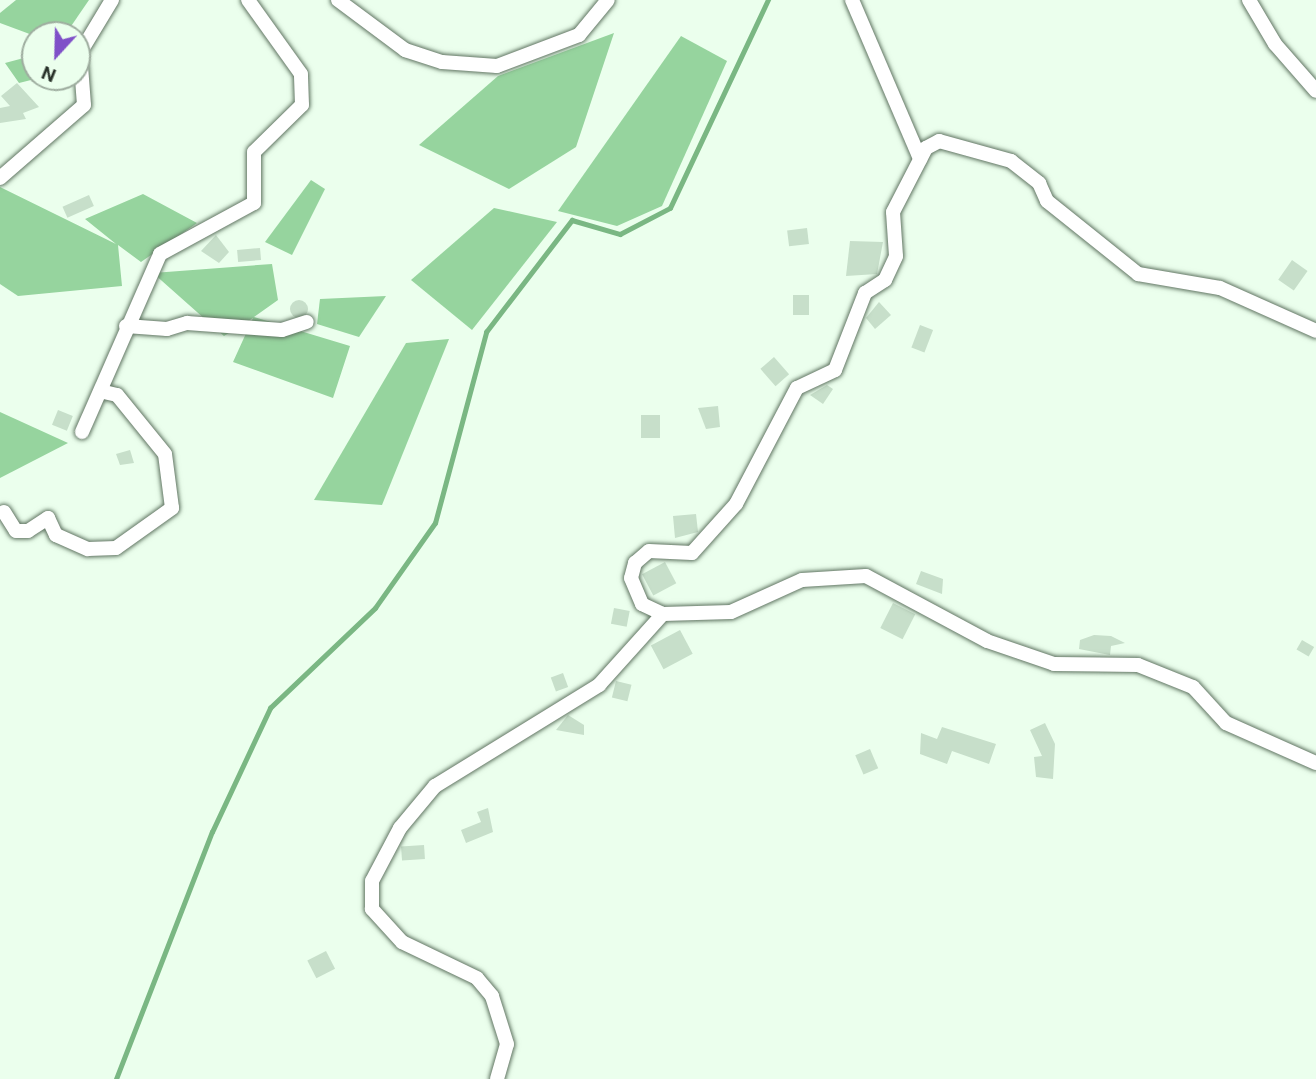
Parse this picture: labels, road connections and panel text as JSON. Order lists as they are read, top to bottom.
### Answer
{
  "north": "bottom"
}
